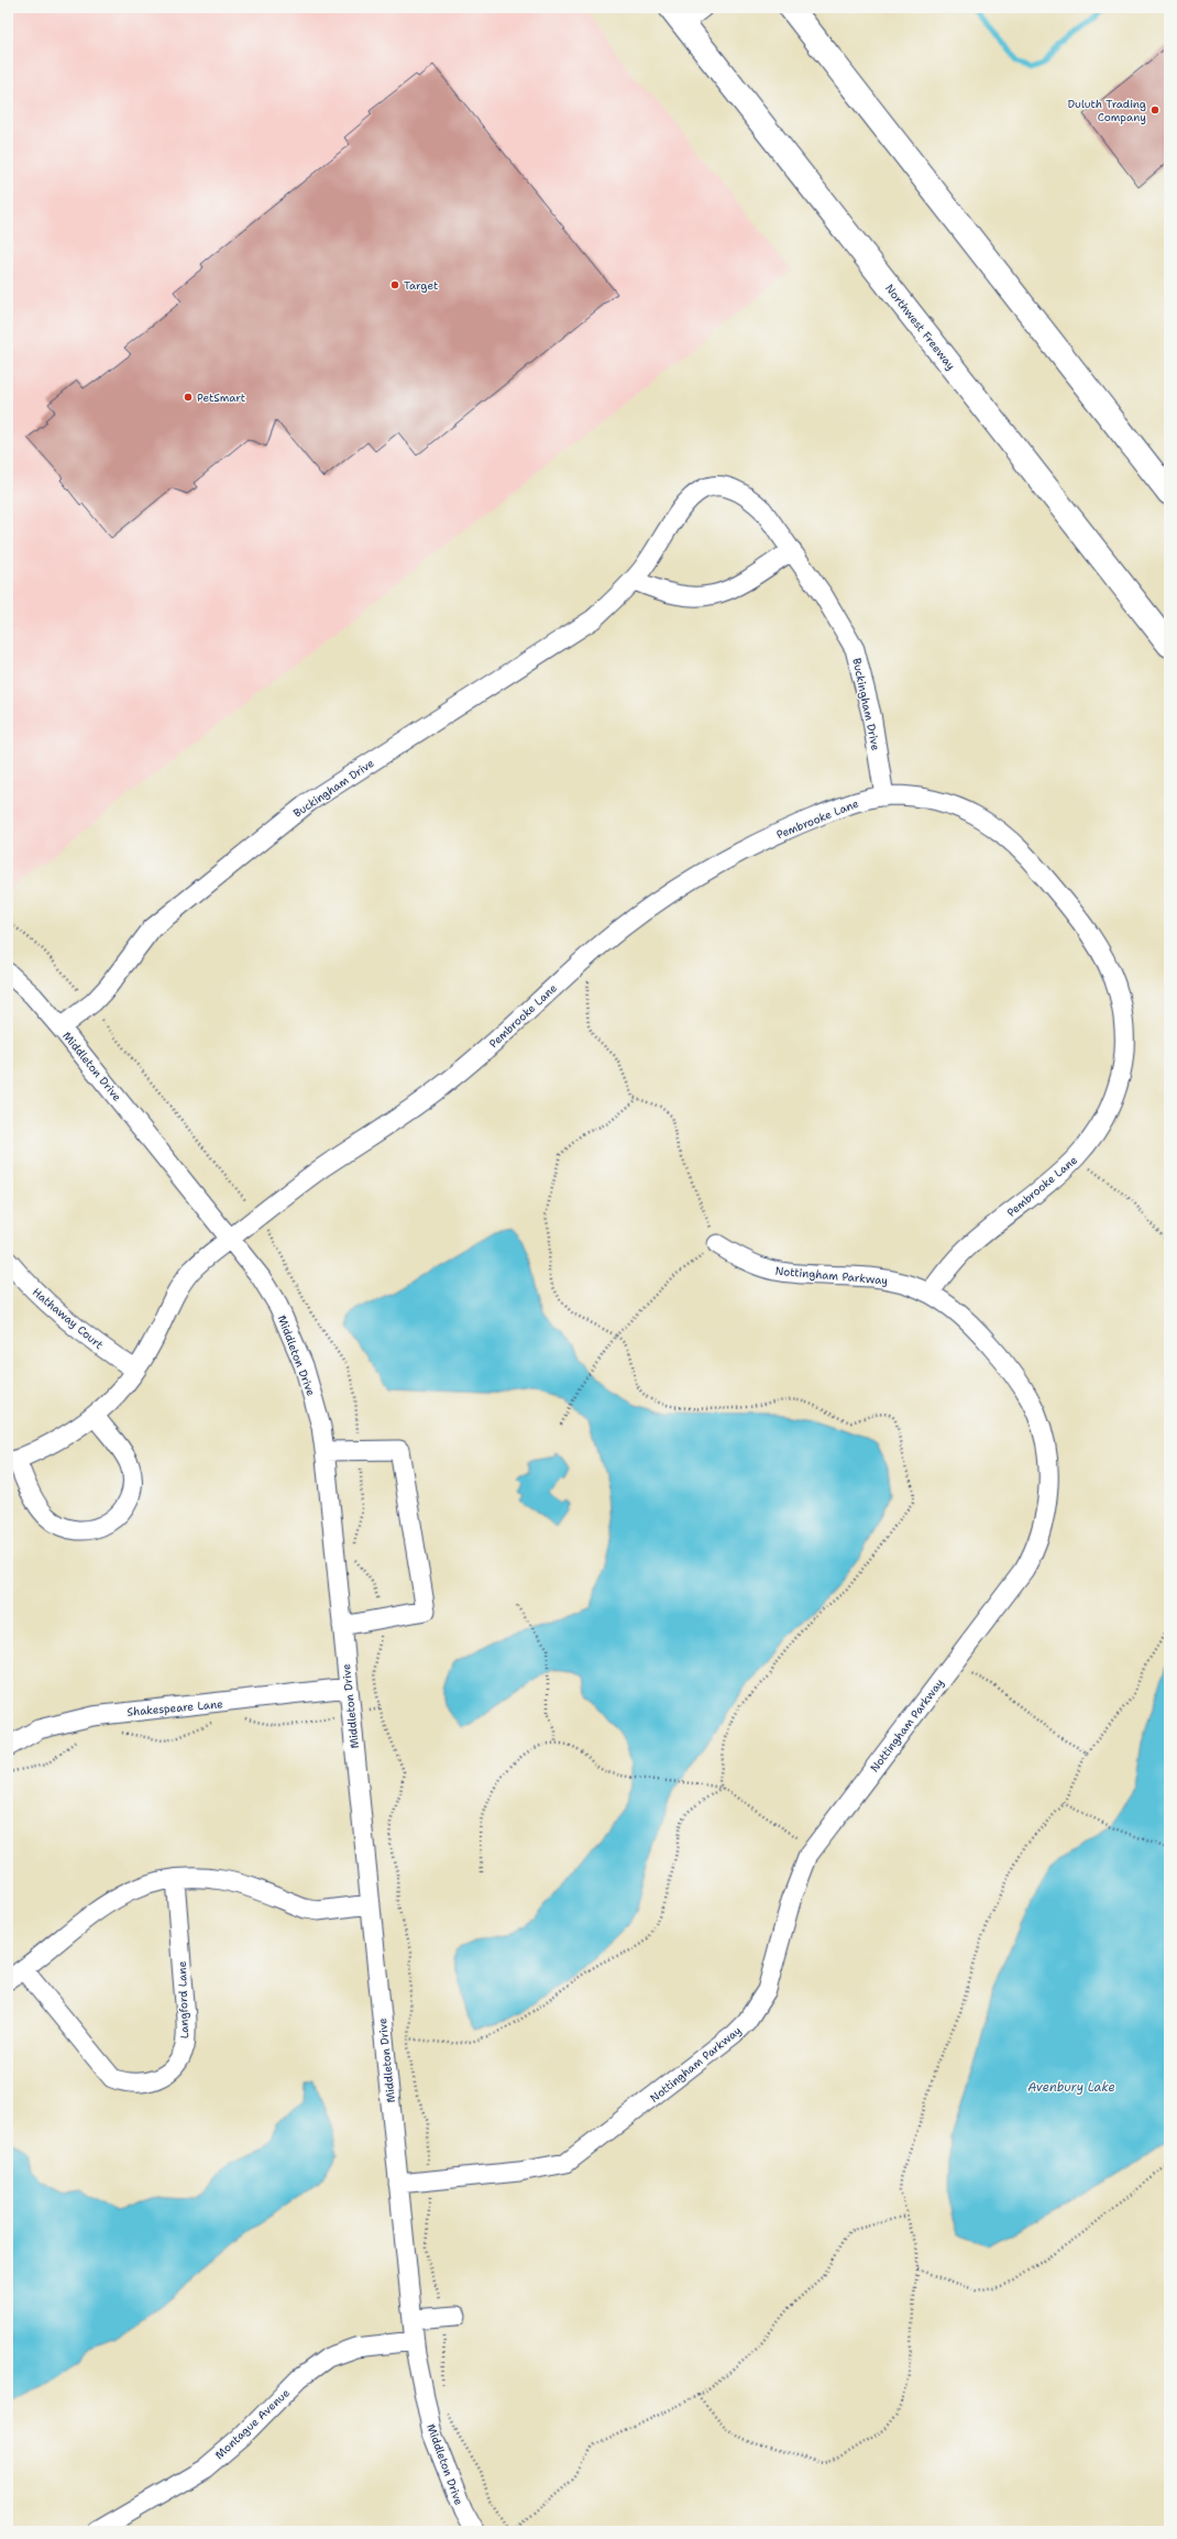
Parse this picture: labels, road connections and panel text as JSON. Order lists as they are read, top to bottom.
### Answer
{
  "streets": {
    "highway": ["Northwest Freeway"],
    "street": [
      "Buckingham Drive",
      "Pembrooke Lane",
      "Middleton Drive",
      "Nottingham Parkway",
      "Hathaway Court",
      "Shakespeare Lane",
      "Langford Lane",
      "Montague Avenue"
    ]
  },
  "crossings": [
    ["Buckingham Drive", "Pembrooke Lane"],
    ["Buckingham Drive", "Middleton Drive"],
    ["Pembrooke Lane", "Middleton Drive"],
    ["Pembrooke Lane", "Nottingham Parkway"],
    ["Pembrooke Lane", "Hathaway Court"],
    ["Middleton Drive", "Nottingham Parkway"],
    ["Middleton Drive", "Shakespeare Lane"],
    ["Middleton Drive", "Montague Avenue"]
  ],
  "water": ["Avenbury Lake"],
  "places": ["Duluth Trading Company", "Target", "PetSmart"]
}
